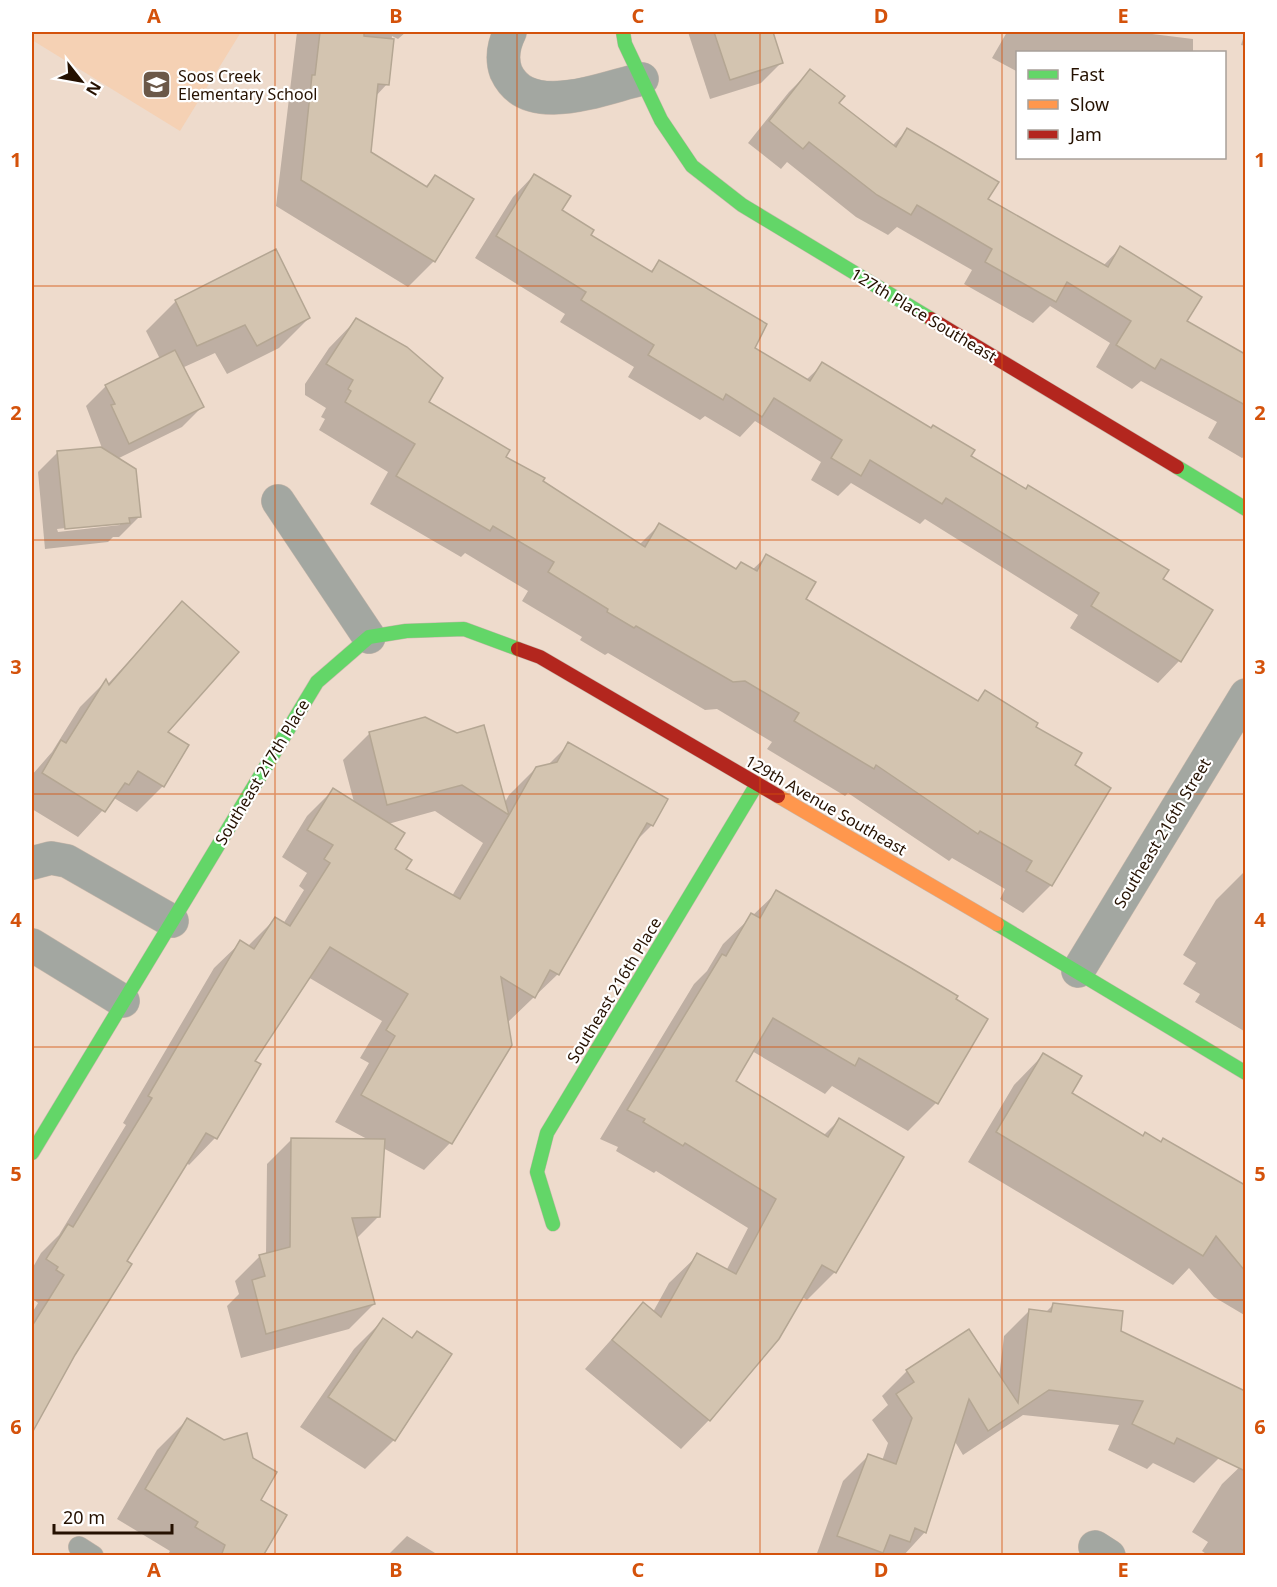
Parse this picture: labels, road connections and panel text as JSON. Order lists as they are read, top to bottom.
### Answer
{
  "streets": {
    "street": [
      "127th Place Southeast",
      "Southeast 217th Place",
      "129th Avenue Southeast",
      "Southeast 216th Street",
      "Southeast 216th Place"
    ]
  },
  "crossings": [
    ["Southeast 217th Place", "129th Avenue Southeast"],
    ["129th Avenue Southeast", "Southeast 216th Street"],
    ["129th Avenue Southeast", "Southeast 216th Place"]
  ],
  "places": {
    "school or university": ["Soos Creek Elementary School"]
  },
  "legend": ["Fast", "Slow", "Jam"],
  "scale_bar": "20 m",
  "north": "bottom right",
  "grid": {
    "columns": [
      "A",
      "B",
      "C",
      "D",
      "E"
    ],
    "rows": [
      "1",
      "2",
      "3",
      "4",
      "5",
      "6"
    ]
  }
}
